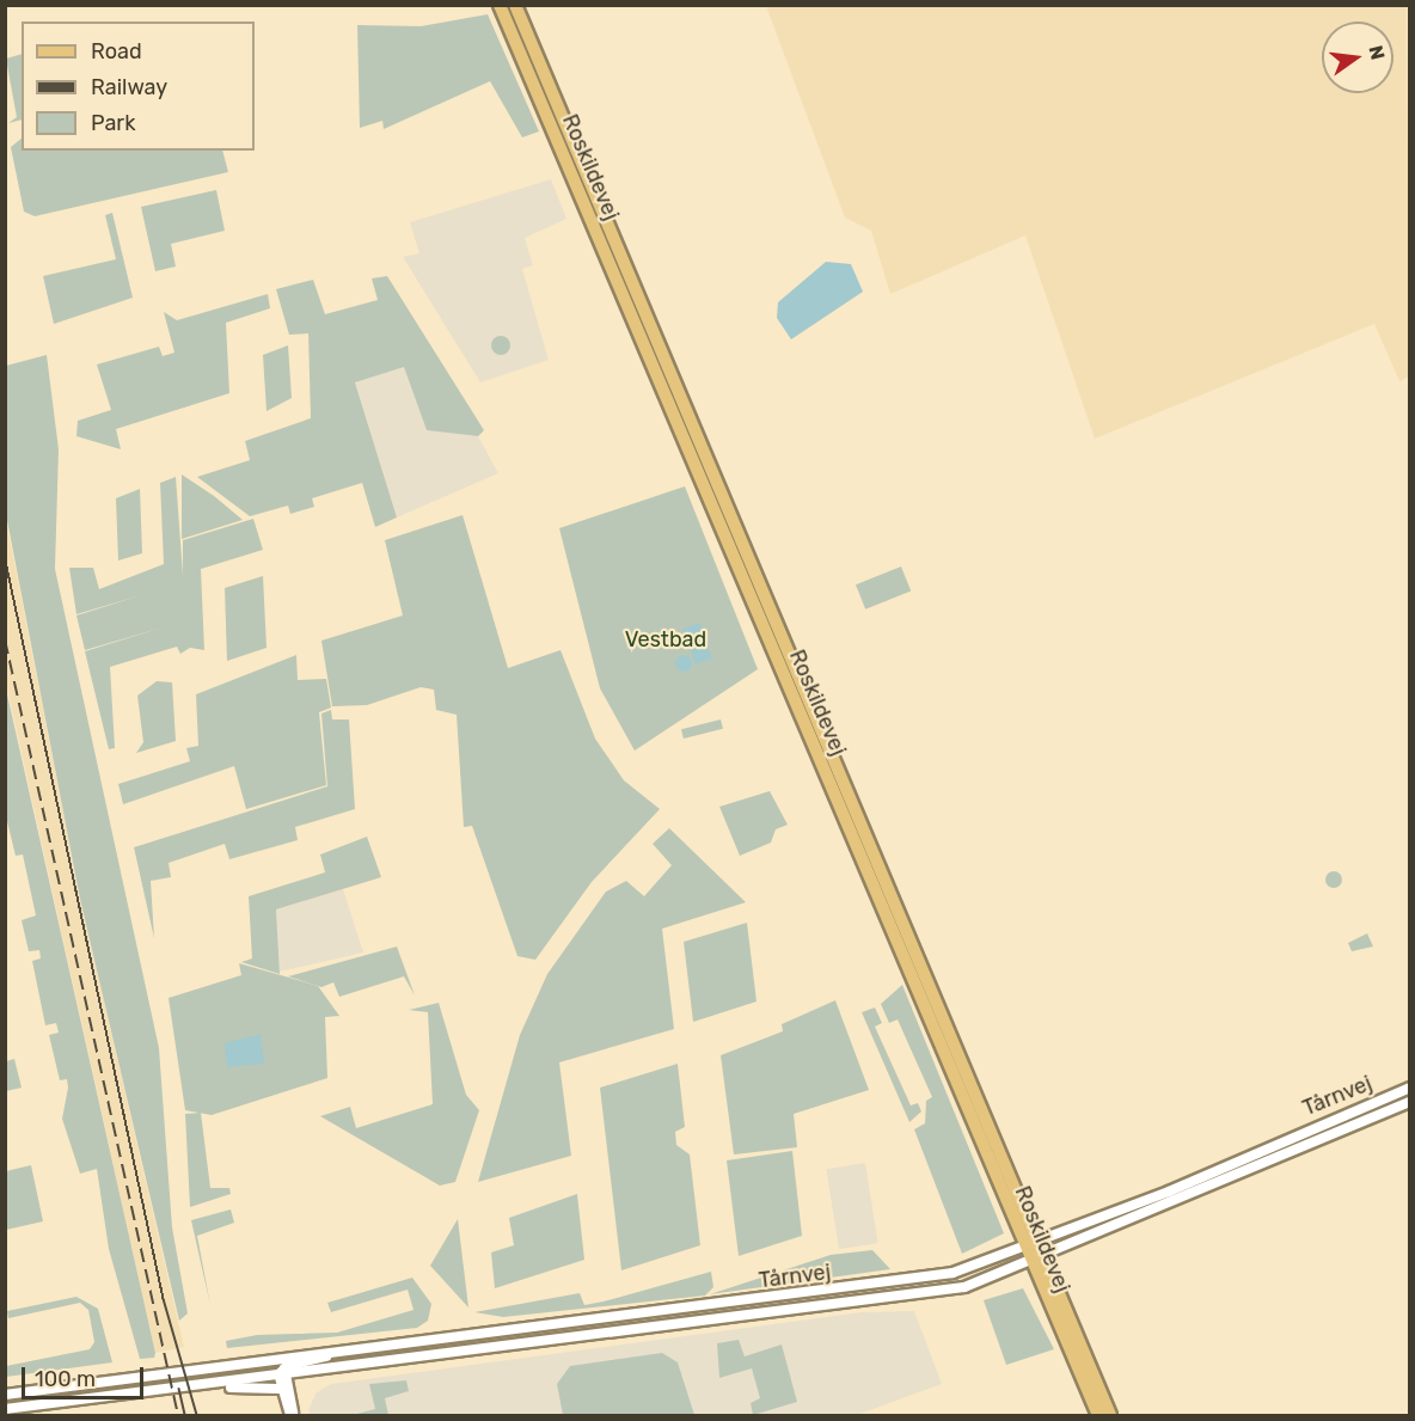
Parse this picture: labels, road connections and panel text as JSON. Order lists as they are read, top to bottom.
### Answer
{
  "streets": {
    "main road": ["Roskildevej"],
    "street": ["Tårnvej"]
  },
  "crossings": [
    ["Roskildevej", "Tårnvej"]
  ],
  "parks": ["Vestbad"],
  "legend": ["Road", "Railway", "Park"],
  "scale_bar": "100 m",
  "north": "right"
}
